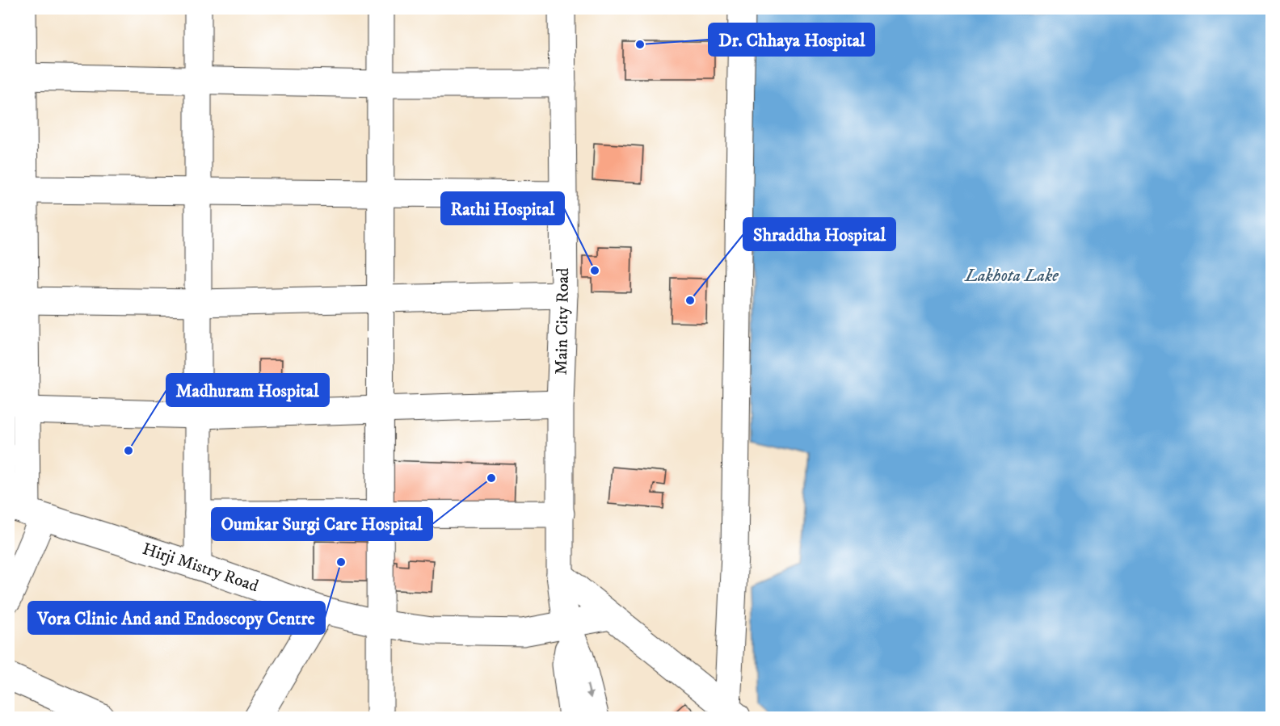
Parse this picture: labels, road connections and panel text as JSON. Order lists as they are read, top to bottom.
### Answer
{
  "streets": {
    "street": ["Main City Road", "Hirji Mistry Road"]
  },
  "crossings": [
    ["Main City Road", "Hirji Mistry Road"]
  ],
  "water": ["Lakhota Lake"],
  "places": [
    "Dr. Chhaya Hospital",
    "Rathi Hospital",
    "Shraddha Hospital",
    "Madhuram Hospital",
    "Oumkar Surgi Care Hospital",
    "Vora Clinic And and Endoscopy Centre"
  ]
}
